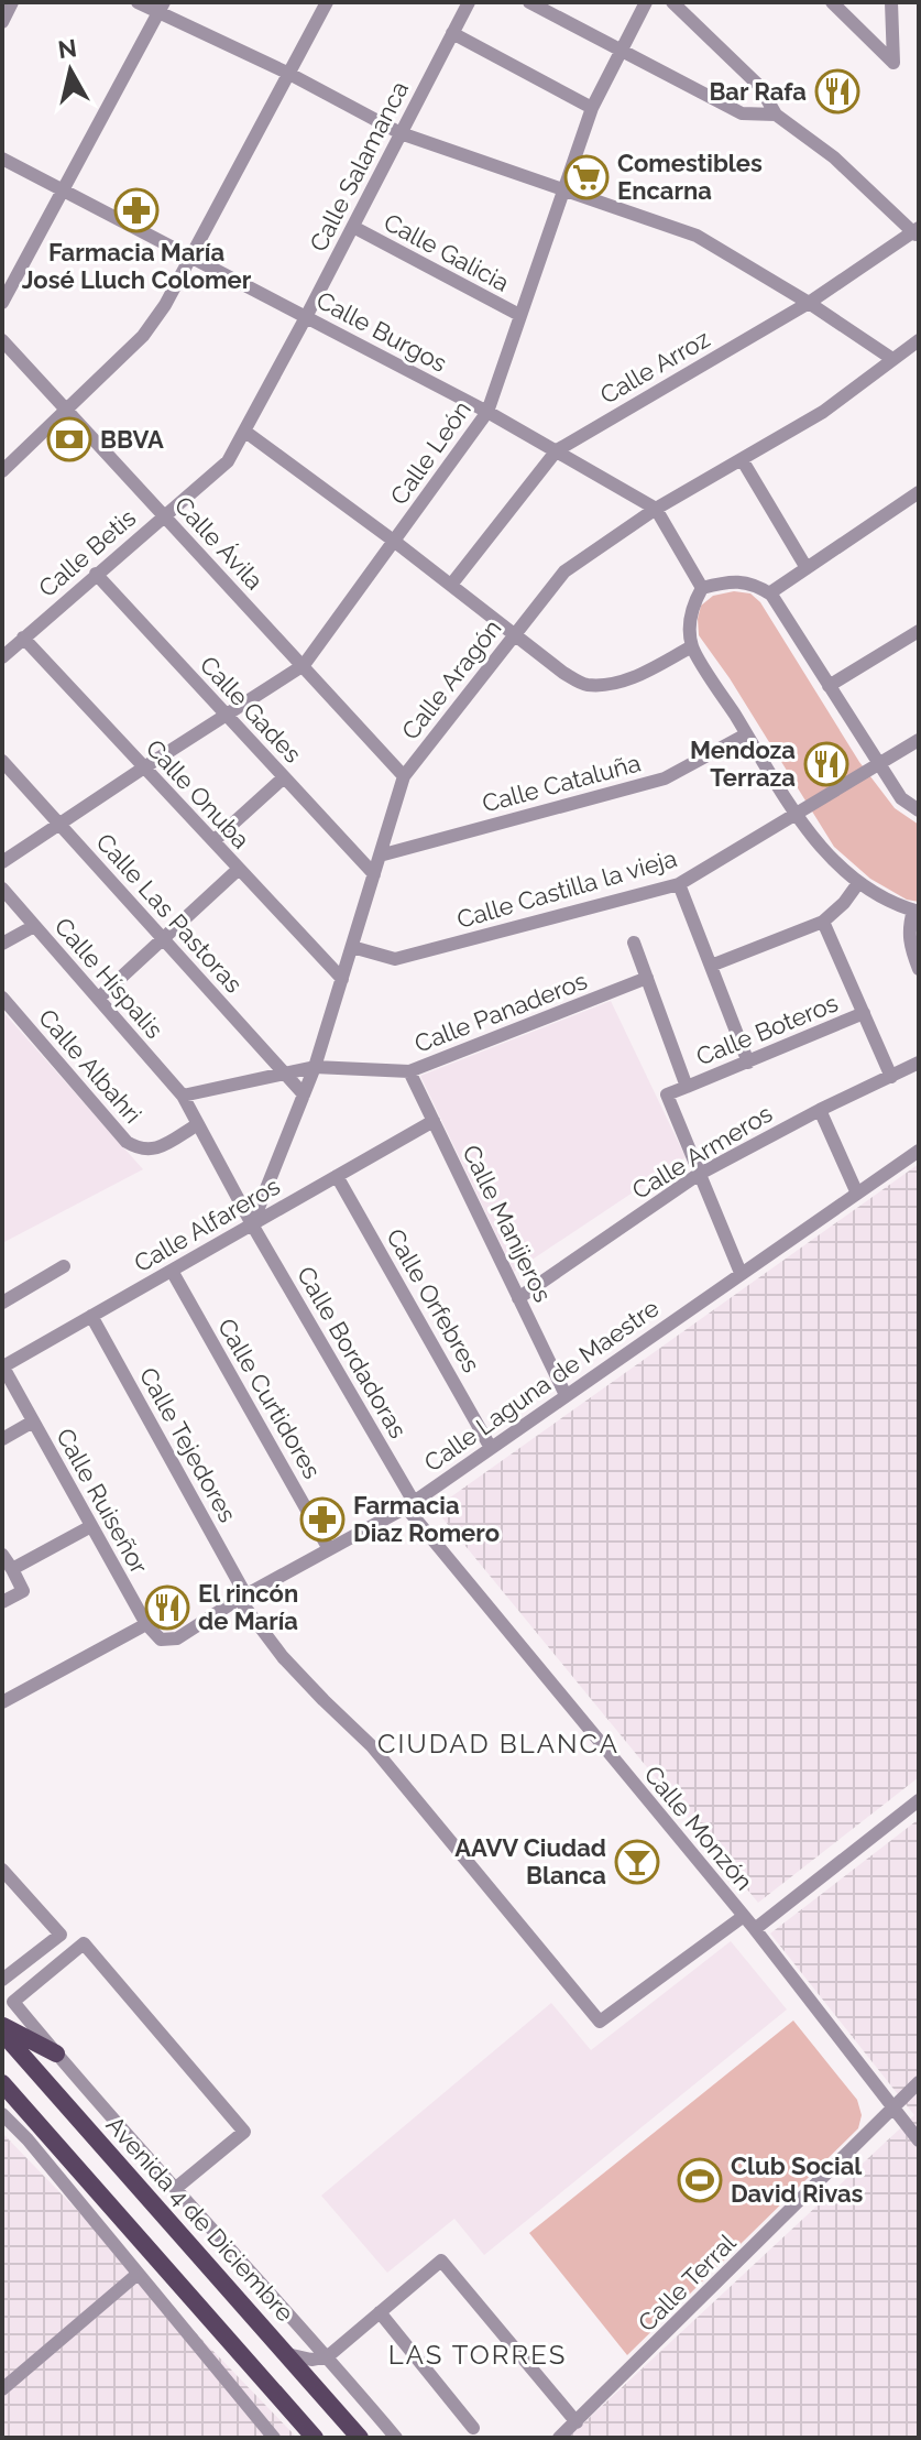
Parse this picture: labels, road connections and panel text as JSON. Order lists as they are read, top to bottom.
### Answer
{
  "streets": {
    "main road": ["Avenida 4 de Diciembre"],
    "street": [
      "Calle Salamanca",
      "Calle Galicia",
      "Calle Burgos",
      "Calle Arroz",
      "Calle León",
      "Calle Ávila",
      "Calle Betis",
      "Calle Aragón",
      "Calle Gades",
      "Calle Cataluña",
      "Calle Onuba",
      "Calle Castilla la vieja",
      "Calle Las Pastoras",
      "Calle Híspalis",
      "Calle Panaderos",
      "Calle Boteros",
      "Calle Albahri",
      "Calle Armeros",
      "Calle Manijeros",
      "Calle Alfareros",
      "Calle Orfebres",
      "Calle Bordadoras",
      "Calle Laguna de Maestre",
      "Calle Curtidores",
      "Calle Tejedores",
      "Calle Ruiseñor",
      "Calle Monzón",
      "Calle Terral"
    ]
  },
  "crossings": [
    ["Calle Salamanca", "Calle Galicia"],
    ["Calle Salamanca", "Calle Burgos"],
    ["Calle Salamanca", "Calle Ávila"],
    ["Calle Salamanca", "Calle Betis"],
    ["Calle Galicia", "Calle León"],
    ["Calle Burgos", "Calle Arroz"],
    ["Calle Burgos", "Calle León"],
    ["Calle Burgos", "Calle Aragón"],
    ["Calle León", "Calle Ávila"],
    ["Calle Ávila", "Calle Betis"],
    ["Calle Ávila", "Calle Aragón"],
    ["Calle Betis", "Calle Gades"],
    ["Calle Betis", "Calle Onuba"],
    ["Calle Aragón", "Calle Gades"],
    ["Calle Aragón", "Calle Cataluña"],
    ["Calle Aragón", "Calle Onuba"],
    ["Calle Aragón", "Calle Castilla la vieja"],
    ["Calle Aragón", "Calle Las Pastoras"],
    ["Calle Aragón", "Calle Panaderos"],
    ["Calle Aragón", "Calle Alfareros"],
    ["Calle Aragón", "Calle Bordadoras"],
    ["Calle Las Pastoras", "Calle Panaderos"],
    ["Calle Híspalis", "Calle Panaderos"],
    ["Calle Híspalis", "Calle Albahri"],
    ["Calle Híspalis", "Calle Bordadoras"],
    ["Calle Panaderos", "Calle Manijeros"],
    ["Calle Albahri", "Calle Bordadoras"],
    ["Calle Armeros", "Calle Manijeros"],
    ["Calle Manijeros", "Calle Alfareros"],
    ["Calle Manijeros", "Calle Laguna de Maestre"],
    ["Calle Alfareros", "Calle Orfebres"],
    ["Calle Alfareros", "Calle Bordadoras"],
    ["Calle Alfareros", "Calle Curtidores"],
    ["Calle Alfareros", "Calle Tejedores"],
    ["Calle Alfareros", "Calle Ruiseñor"],
    ["Calle Orfebres", "Calle Laguna de Maestre"],
    ["Calle Bordadoras", "Calle Laguna de Maestre"],
    ["Calle Bordadoras", "Calle Monzón"],
    ["Calle Laguna de Maestre", "Calle Curtidores"],
    ["Calle Laguna de Maestre", "Calle Tejedores"],
    ["Calle Laguna de Maestre", "Calle Ruiseñor"],
    ["Calle Laguna de Maestre", "Calle Monzón"],
    ["Calle Tejedores", "Calle Monzón"],
    ["Calle Monzón", "Calle Terral"]
  ],
  "districts": ["CIUDAD BLANCA", "LAS TORRES"],
  "places": {
    "restaurant": ["Bar Rafa", "Mendoza Terraza", "El rincón de María"],
    "supermarket": ["Comestibles Encarna"],
    "pharmacy": ["Farmacia María José Lluch Colomer", "Farmacia Diaz Romero"],
    "bank": ["BBVA"],
    "bar": ["AAVV Ciudad Blanca"],
    "sports": ["Club Social David Rivas"]
  },
  "north": "top"
}
